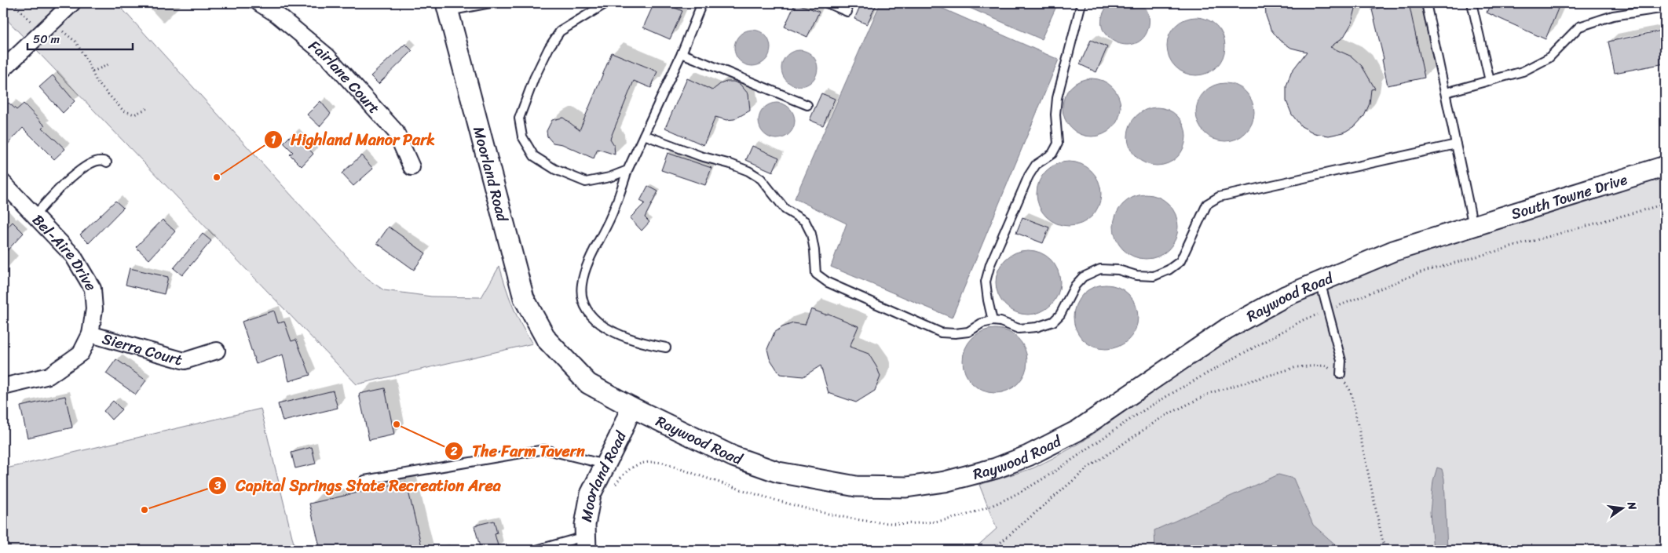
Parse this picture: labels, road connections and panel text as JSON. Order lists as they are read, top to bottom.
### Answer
{
  "streets": {
    "street": [
      "Fairlane Court",
      "Moorland Road",
      "South Towne Drive",
      "Bel-Aire Drive",
      "Raywood Road",
      "Sierra Court"
    ]
  },
  "crossings": [
    ["Moorland Road", "Raywood Road"],
    ["South Towne Drive", "Raywood Road"],
    ["Bel-Aire Drive", "Sierra Court"]
  ],
  "places": ["Highland Manor Park", "The Farm Tavern", "Capital Springs State Recreation Area"],
  "scale_bar": "50 m",
  "north": "right"
}
